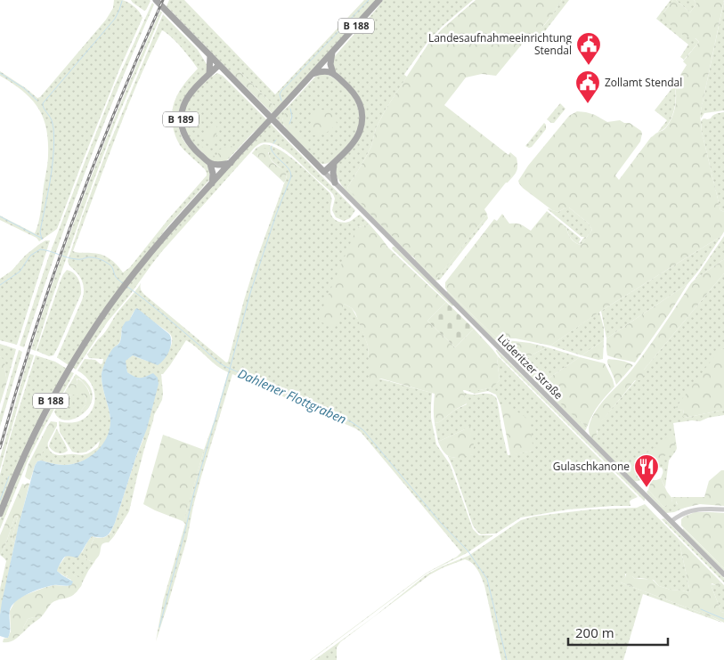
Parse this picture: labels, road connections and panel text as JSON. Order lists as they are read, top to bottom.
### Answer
{
  "streets": {
    "main road": ["B 188", "B 189", "Lüderitzer Straße"]
  },
  "water": ["Dahlener Flottgraben"],
  "places": {
    "public building": ["Landesaufnahmeeinrichtung Stendal", "Zollamt Stendal"],
    "restaurant": ["Gulaschkanone"]
  },
  "scale_bar": "200 m"
}
